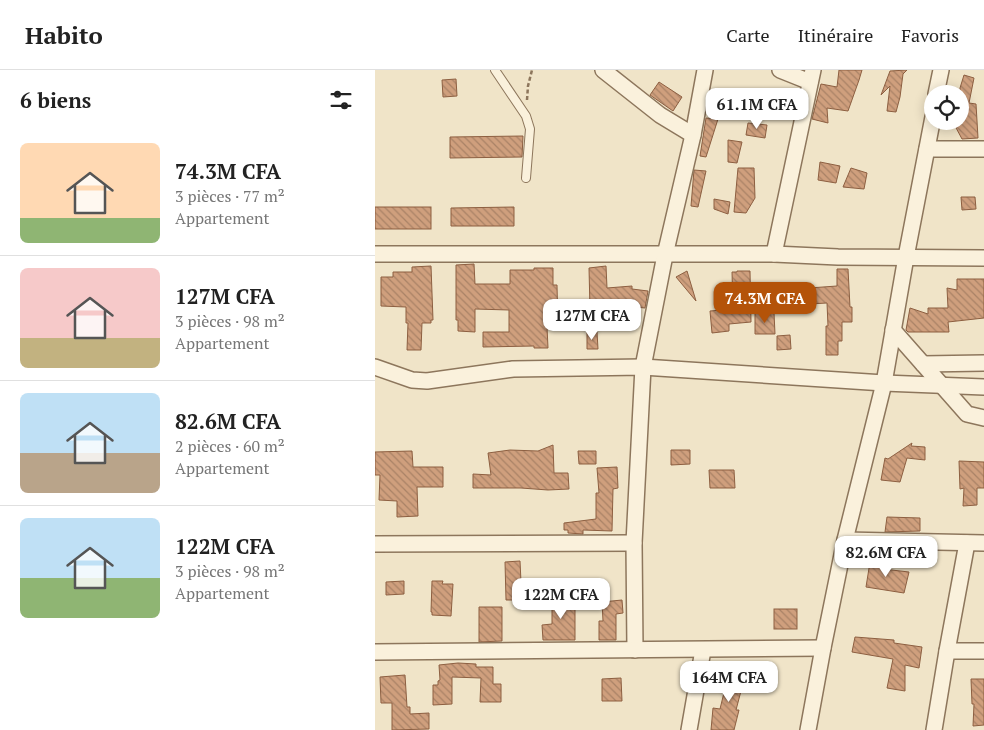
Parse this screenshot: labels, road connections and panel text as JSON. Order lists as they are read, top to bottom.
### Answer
{
  "page": {
    "header": "Habito",
    "nav": ["Carte", "Itinéraire", "Favoris"],
    "heading": "6 biens",
    "price": [
      "61.1M CFA",
      "74.3M CFA",
      "127M CFA",
      "82.6M CFA",
      "122M CFA",
      "164M CFA"
    ],
    "list": [
      {
        "name": "74.3M CFA",
        "note": "3 pièces · 77 m² · Appartement"
      },
      {
        "name": "127M CFA",
        "note": "3 pièces · 98 m² · Appartement"
      },
      {
        "name": "82.6M CFA",
        "note": "2 pièces · 60 m² · Appartement"
      },
      {
        "name": "122M CFA",
        "note": "3 pièces · 98 m² · Appartement"
      }
    ]
  }
}
